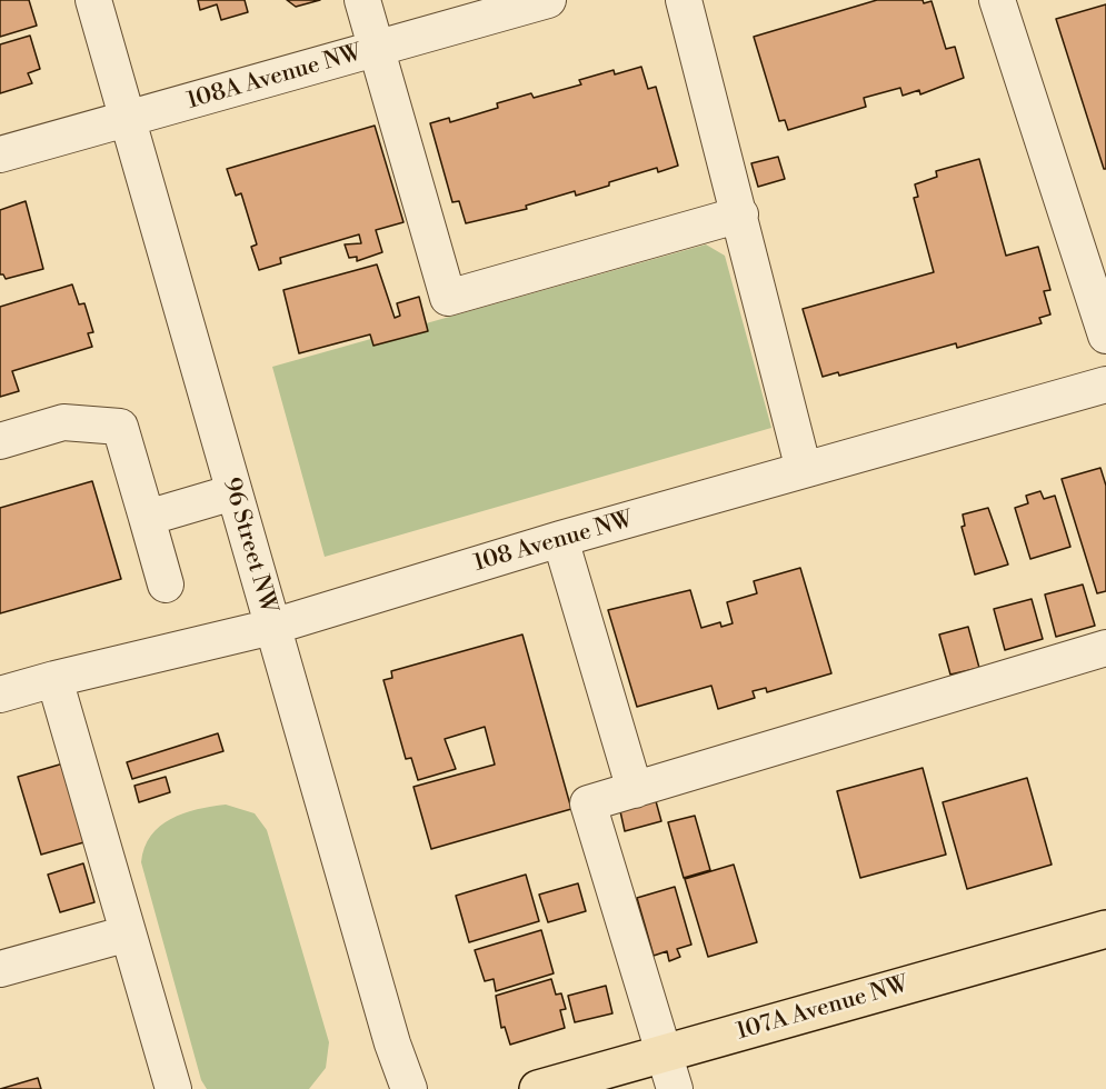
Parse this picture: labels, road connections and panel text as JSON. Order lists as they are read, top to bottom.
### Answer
{
  "streets": {
    "main road": ["107A Avenue NW"],
    "street": ["108A Avenue NW", "108 Avenue NW", "96 Street NW"]
  },
  "crossings": [
    ["108A Avenue NW", "96 Street NW"],
    ["108 Avenue NW", "96 Street NW"]
  ]
}
